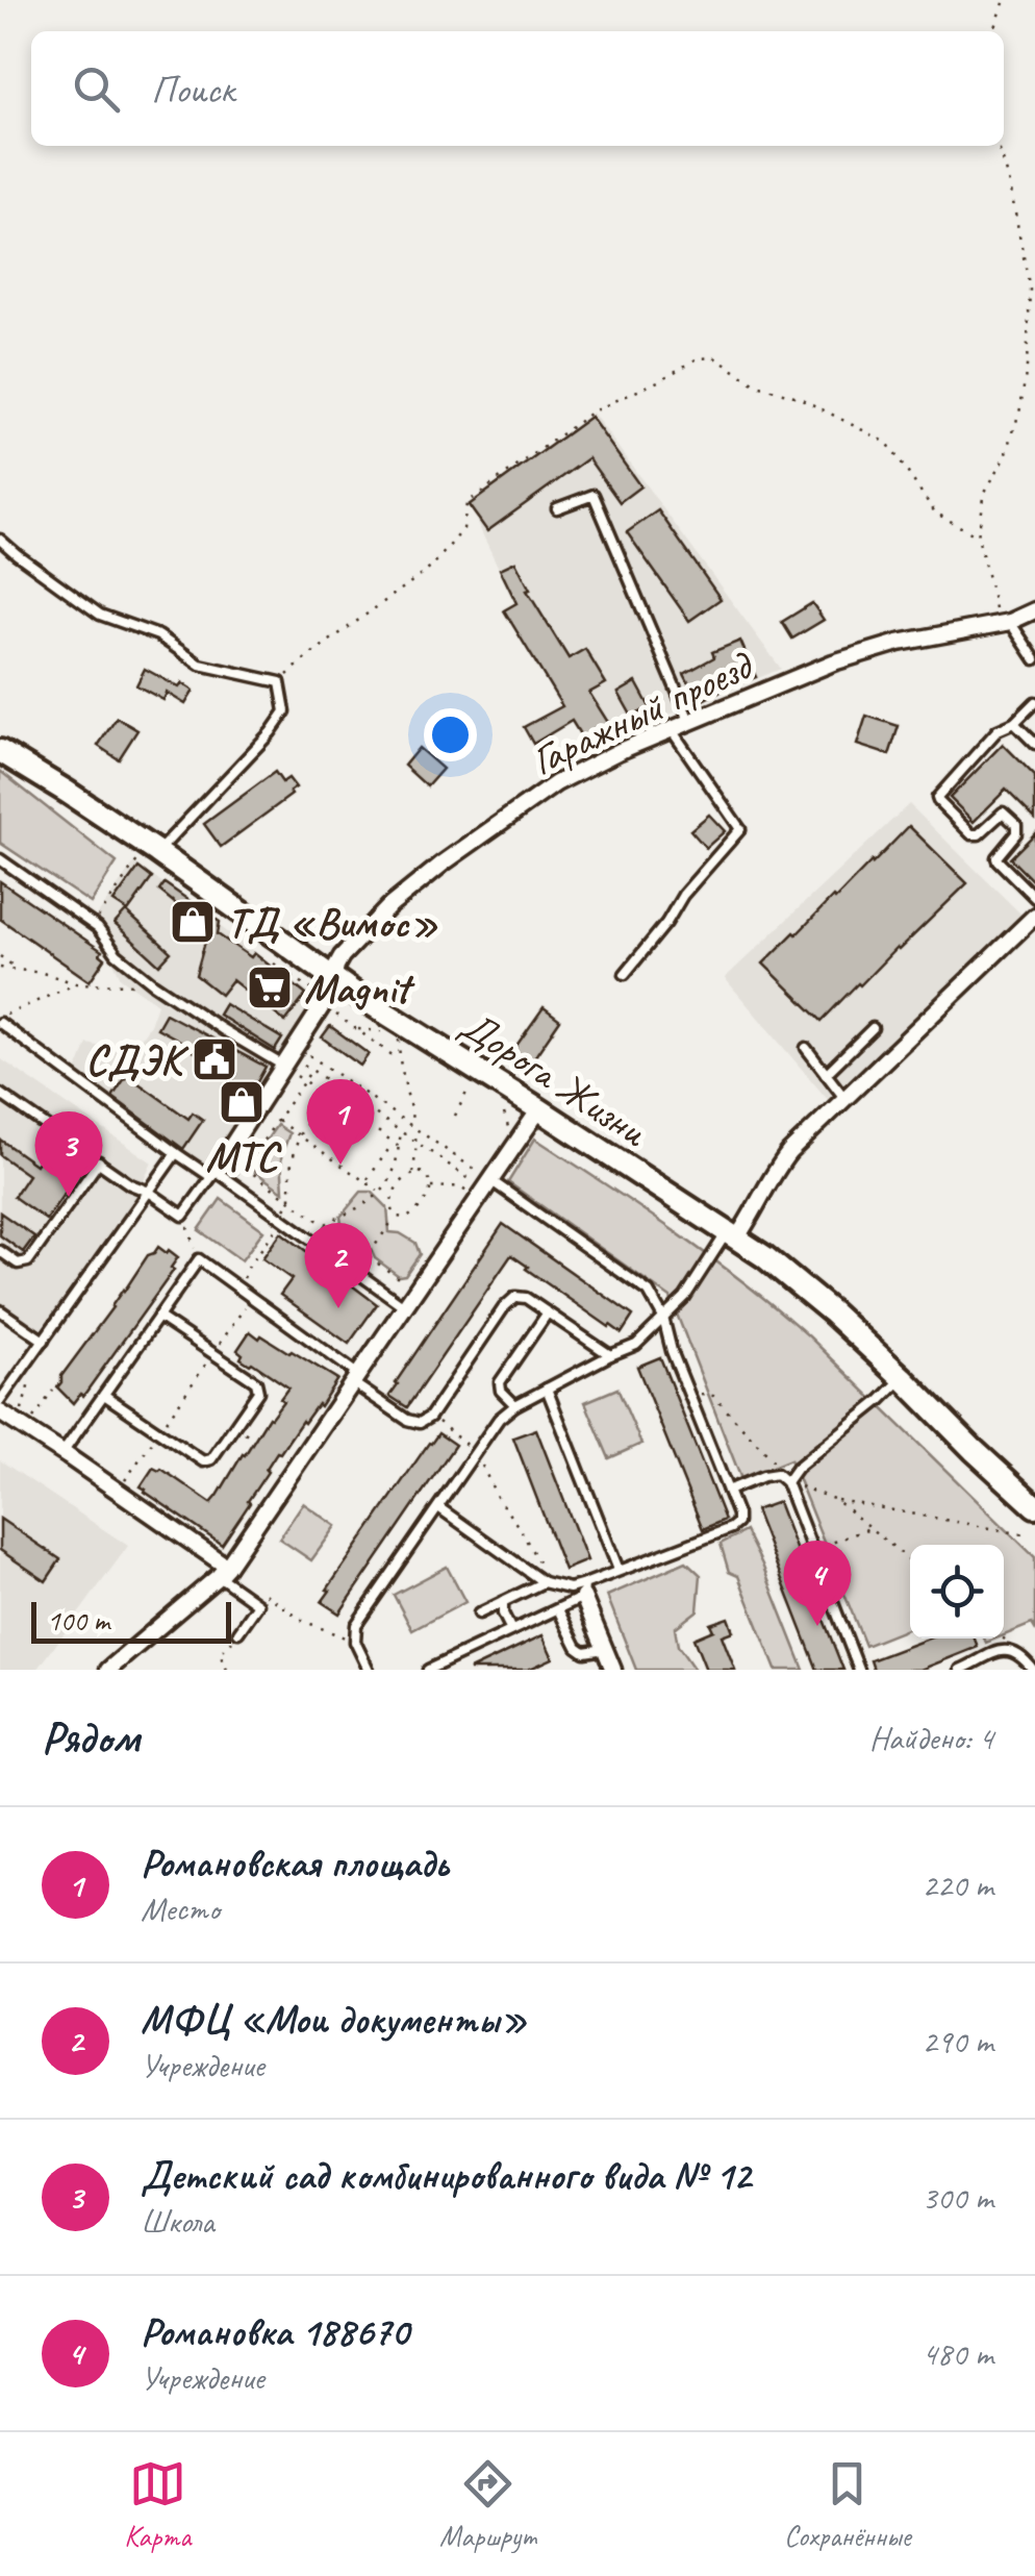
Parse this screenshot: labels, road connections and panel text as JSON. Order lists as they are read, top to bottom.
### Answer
{
  "streets": {
    "main road": ["Дорога Жизни"],
    "street": ["Гаражный проезд"]
  },
  "crossings": [
    ["Гаражный проезд", "Дорога Жизни"]
  ],
  "places": {
    "shop": ["ТД «Вимос»", "МТС"],
    "supermarket": ["Magnit"],
    "public building": ["СДЭК"]
  },
  "scale_bar": "100 m",
  "page": {
    "search": "Поиск",
    "pins": [
      "1",
      "3",
      "2",
      "4"
    ],
    "scale": "100 m",
    "heading": ["Рядом", "Найдено: 4"],
    "list": [
      {
        "mark": "1",
        "name": "Романовская площадь",
        "note": "Место",
        "value": "220 m"
      },
      {
        "mark": "2",
        "name": "МФЦ «Мои документы»",
        "note": "Учреждение",
        "value": "290 m"
      },
      {
        "mark": "3",
        "name": "Детский сад комбинированного вида № 12",
        "note": "Школа",
        "value": "300 m"
      },
      {
        "mark": "4",
        "name": "Романовка 188670",
        "note": "Учреждение",
        "value": "480 m"
      }
    ],
    "nav": ["Карта", "Маршрут", "Сохранённые"]
  }
}
